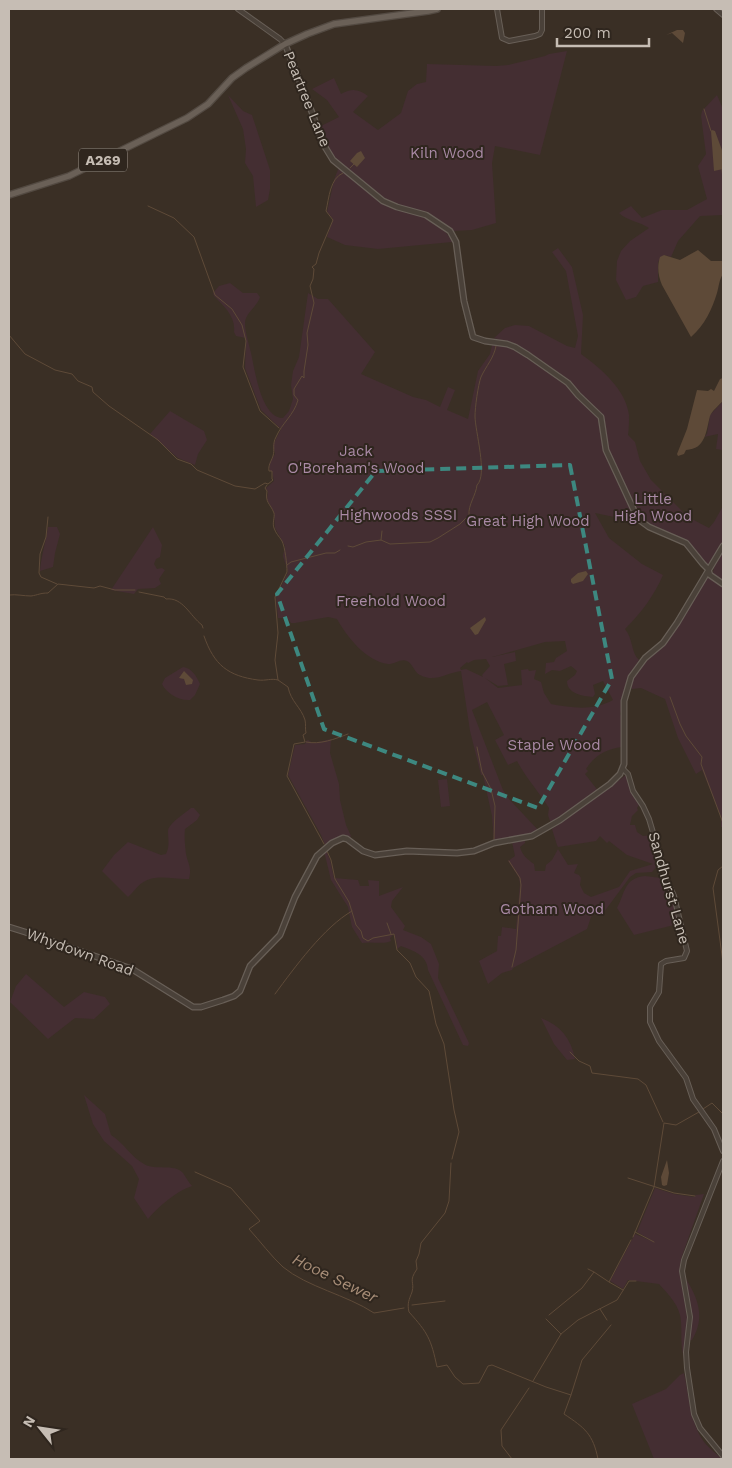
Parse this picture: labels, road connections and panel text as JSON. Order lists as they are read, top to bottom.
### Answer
{
  "streets": {
    "main road": ["A269"],
    "street": ["Peartree Lane", "Sandhurst Lane", "Whydown Road"]
  },
  "crossings": [
    ["Peartree Lane", "A269"],
    ["Sandhurst Lane", "Whydown Road"]
  ],
  "water": ["Hooe Sewer"],
  "parks": [
    "Kiln Wood",
    "Jack O'Boreham's Wood",
    "Little High Wood",
    "Highwoods SSSI",
    "Great High Wood",
    "Freehold Wood",
    "Staple Wood",
    "Gotham Wood"
  ],
  "scale_bar": "200 m",
  "north": "top left"
}
